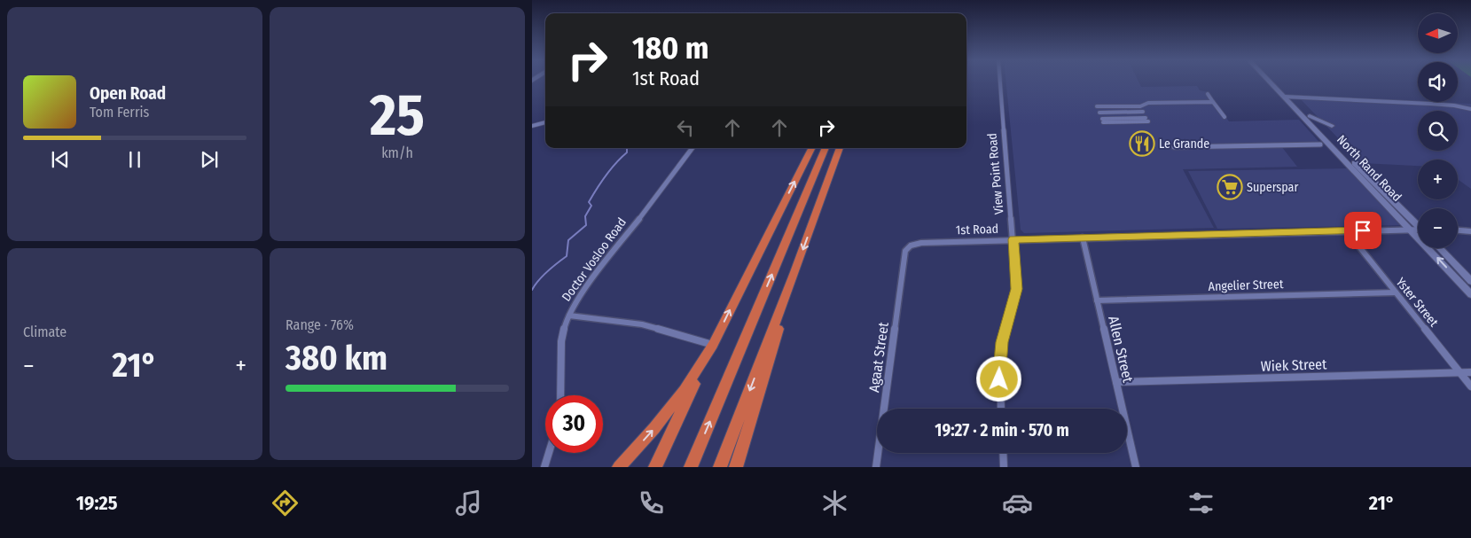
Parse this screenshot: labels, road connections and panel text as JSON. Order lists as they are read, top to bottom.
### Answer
{
  "streets": {
    "main road": ["North Rand Road"],
    "street": [
      "View Point Road",
      "1st Road",
      "Doctor Vosloo Road",
      "Angelier Street",
      "Yster Street",
      "Allen Street",
      "Agaat Street",
      "Wiek Street"
    ]
  },
  "crossings": [
    ["North Rand Road", "1st Road"],
    ["View Point Road", "1st Road"],
    ["1st Road", "Yster Street"],
    ["1st Road", "Allen Street"],
    ["1st Road", "Agaat Street"],
    ["Angelier Street", "Yster Street"],
    ["Angelier Street", "Allen Street"],
    ["Yster Street", "Wiek Street"],
    ["Allen Street", "Wiek Street"]
  ],
  "places": {
    "restaurant": ["Le Grande"],
    "supermarket": ["Superspar"]
  },
  "north": "left",
  "page": {
    "tile": [
      ["25", "km/h"],
      "Climate",
      ["Range · 76%", "380 km"]
    ],
    "map_buttons": ["+", "−"],
    "turn": ["180 m", "1st Road"],
    "song": ["Open Road", "Tom Ferris"],
    "heat": ["−", "21°", "+"],
    "limit": "30",
    "trip": "19:27 · 2 min · 570 m",
    "tabs": ["19:25", "21°"]
  }
}
